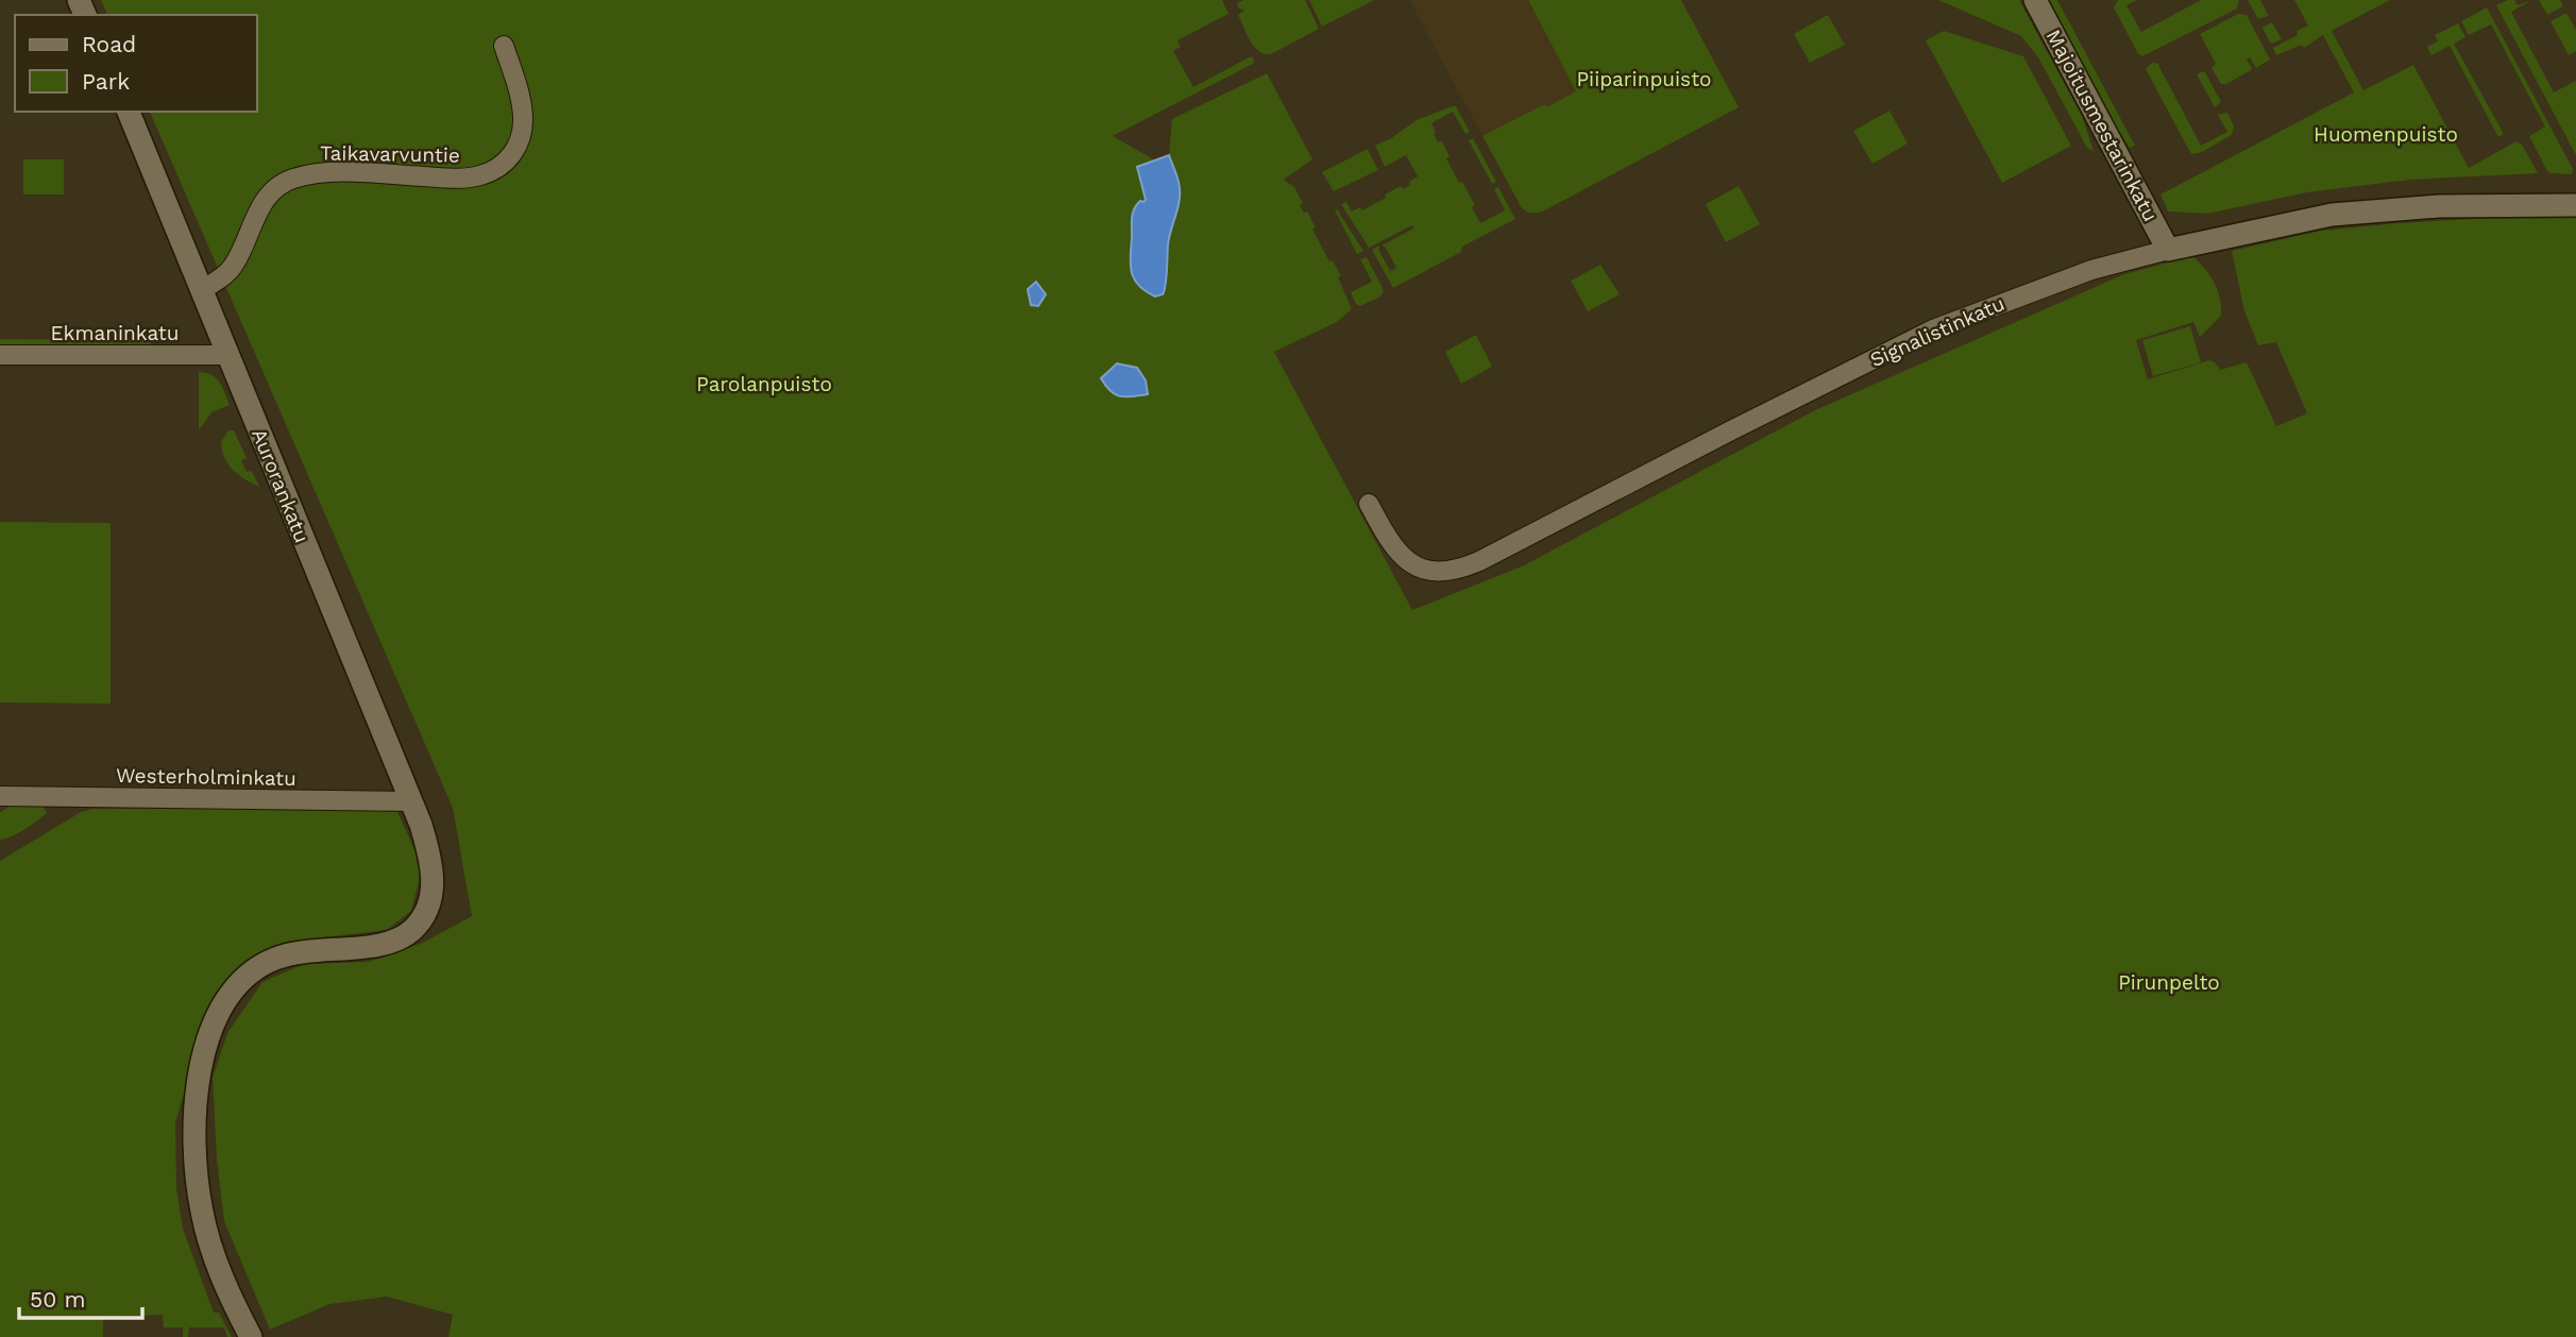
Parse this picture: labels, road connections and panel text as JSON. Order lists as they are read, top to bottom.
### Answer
{
  "streets": {
    "street": [
      "Majoitusmestarinkatu",
      "Taikavarvuntie",
      "Signalistinkatu",
      "Ekmaninkatu",
      "Aurorankatu",
      "Westerholminkatu"
    ]
  },
  "crossings": [
    ["Majoitusmestarinkatu", "Signalistinkatu"],
    ["Taikavarvuntie", "Aurorankatu"],
    ["Ekmaninkatu", "Aurorankatu"],
    ["Aurorankatu", "Westerholminkatu"]
  ],
  "parks": [
    "Piiparinpuisto",
    "Huomenpuisto",
    "Parolanpuisto",
    "Pirunpelto"
  ],
  "legend": ["Road", "Park"],
  "scale_bar": "50 m"
}
